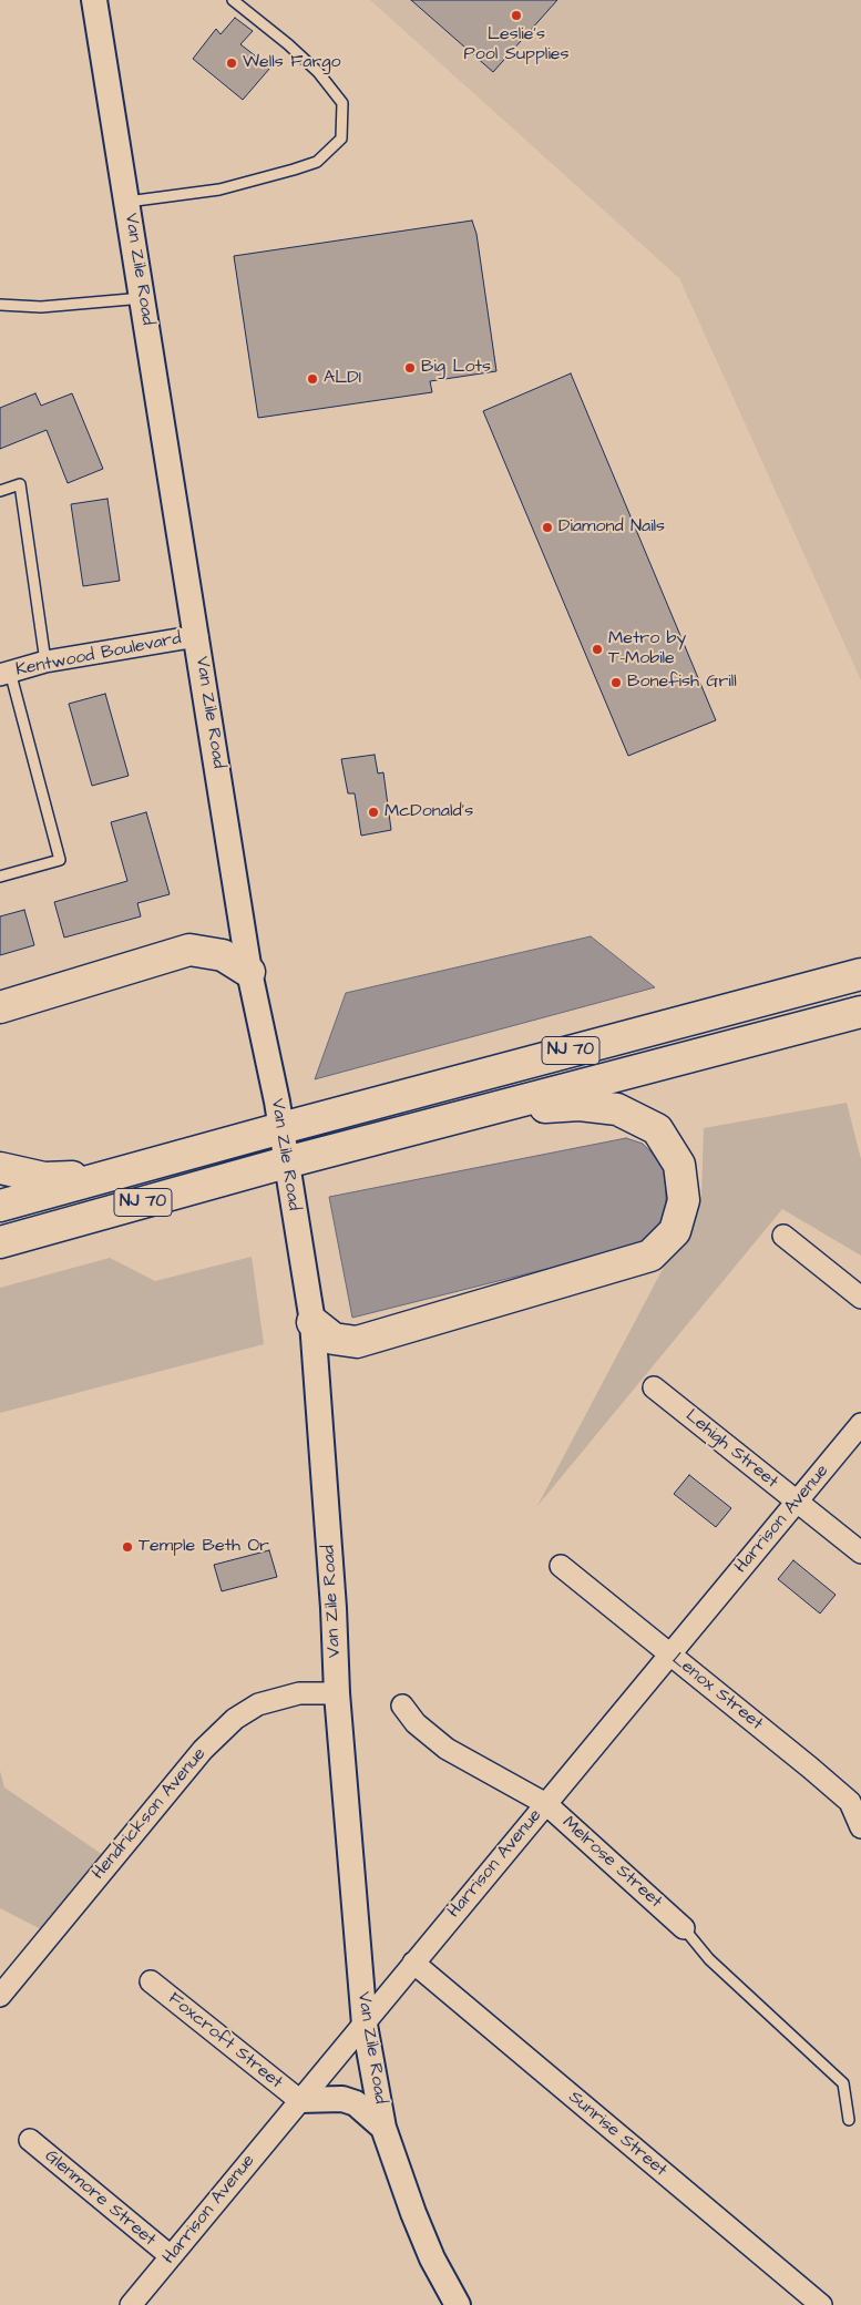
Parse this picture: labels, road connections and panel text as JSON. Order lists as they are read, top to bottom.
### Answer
{
  "streets": {
    "highway": ["NJ 70"],
    "street": [
      "Van Zile Road",
      "Kentwood Boulevard",
      "Lehigh Street",
      "Harrison Avenue",
      "Lenox Street",
      "Hendrickson Avenue",
      "Melrose Street",
      "Foxcroft Street",
      "Sunrise Street",
      "Glenmore Street"
    ]
  },
  "crossings": [
    ["Van Zile Road", "Kentwood Boulevard"],
    ["Van Zile Road", "NJ 70"],
    ["Van Zile Road", "Harrison Avenue"],
    ["Van Zile Road", "Hendrickson Avenue"],
    ["Lehigh Street", "Harrison Avenue"],
    ["Harrison Avenue", "Lenox Street"],
    ["Harrison Avenue", "Melrose Street"],
    ["Harrison Avenue", "Foxcroft Street"],
    ["Harrison Avenue", "Sunrise Street"],
    ["Harrison Avenue", "Glenmore Street"]
  ],
  "places": [
    "Leslie's Pool Supplies",
    "Wells Fargo",
    "Big Lots",
    "ALDI",
    "Diamond Nails",
    "Metro by T-Mobile",
    "Bonefish Grill",
    "McDonald's",
    "Temple Beth Or"
  ]
}
